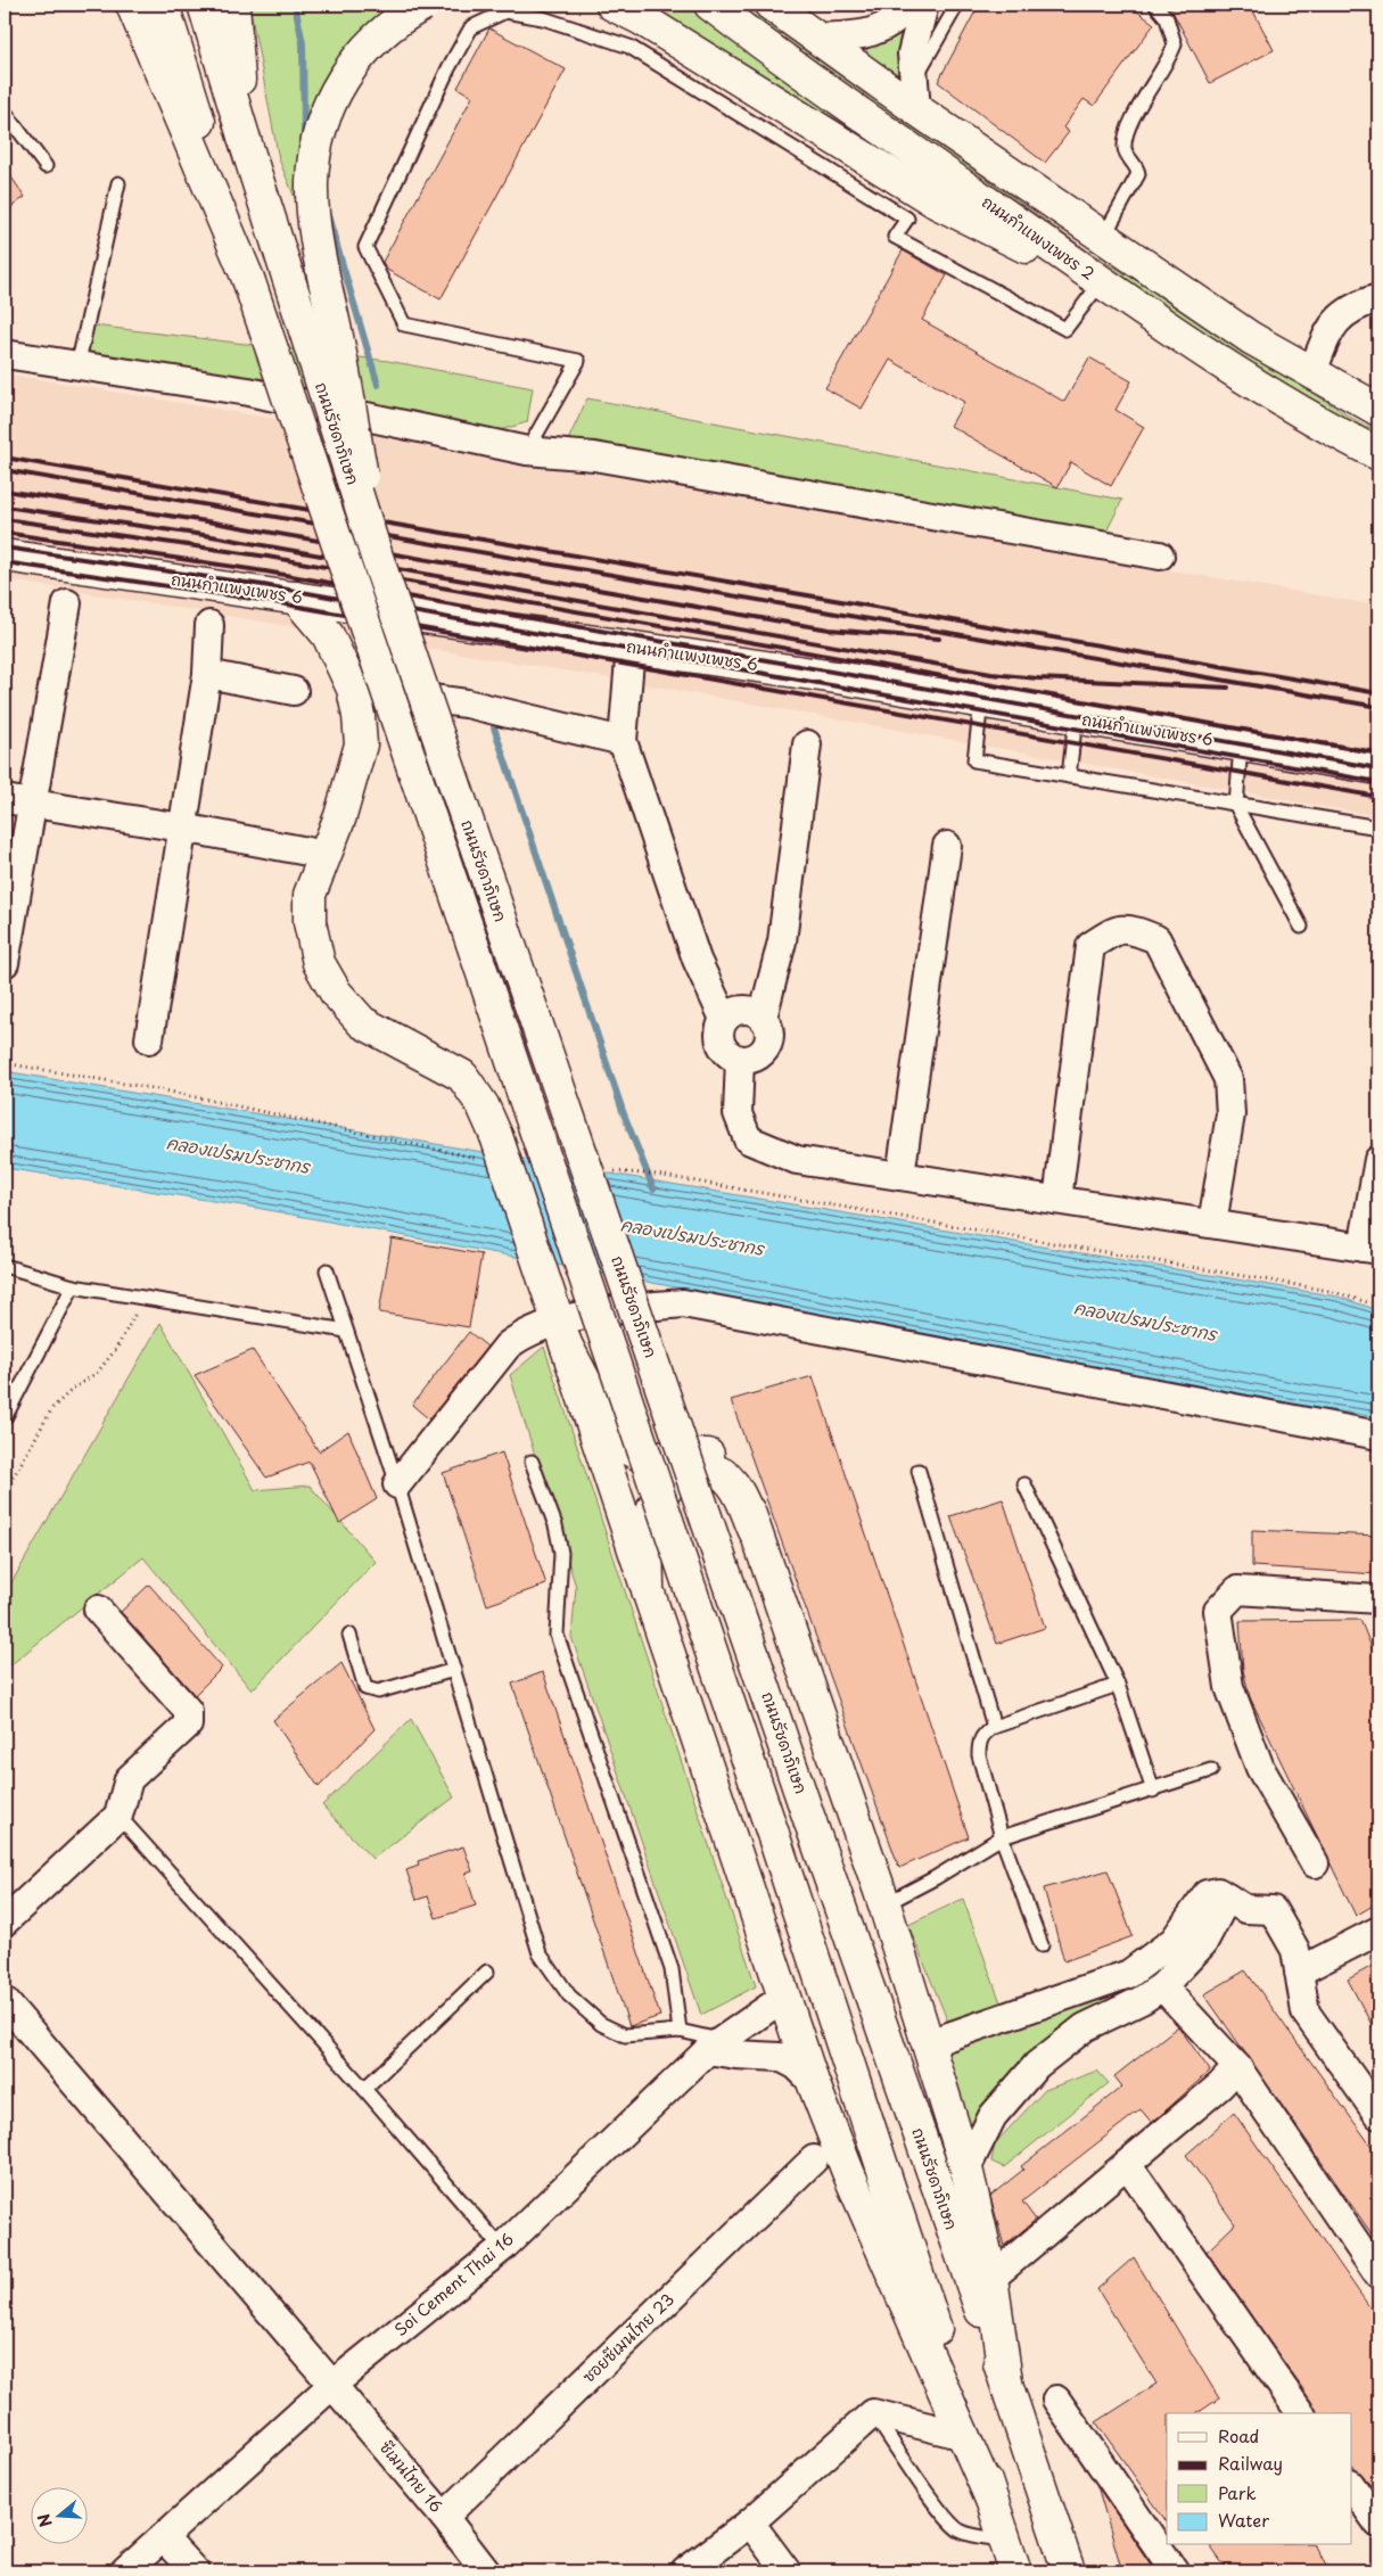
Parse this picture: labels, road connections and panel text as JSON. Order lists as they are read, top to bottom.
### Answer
{
  "streets": {
    "main road": ["ถนนกำแพงเพชร 2", "ถนนรัชดาภิเษก", "ถนนกำแพงเพชร 6"],
    "street": ["Soi Cement Thai 16", "ซอยซีเมนไทย 23", "ซีเมนไทย 16"]
  },
  "crossings": [
    ["Soi Cement Thai 16", "ซีเมนไทย 16"],
    ["ซอยซีเมนไทย 23", "ซีเมนไทย 16"]
  ],
  "water": ["คลองเปรมประชากร"],
  "legend": [
    "Road",
    "Railway",
    "Park",
    "Water"
  ],
  "north": "left"
}
